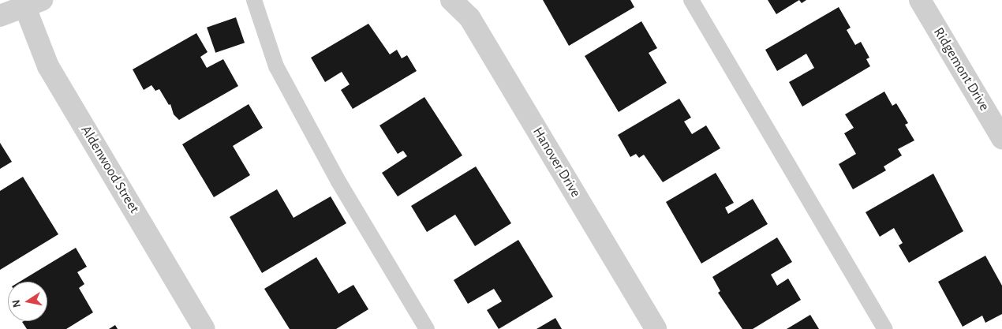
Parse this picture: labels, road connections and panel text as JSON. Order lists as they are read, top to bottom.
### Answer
{
  "streets": {
    "street": ["Ridgemont Drive", "Hanover Drive", "Aldenwood Street"]
  },
  "north": "left"
}
